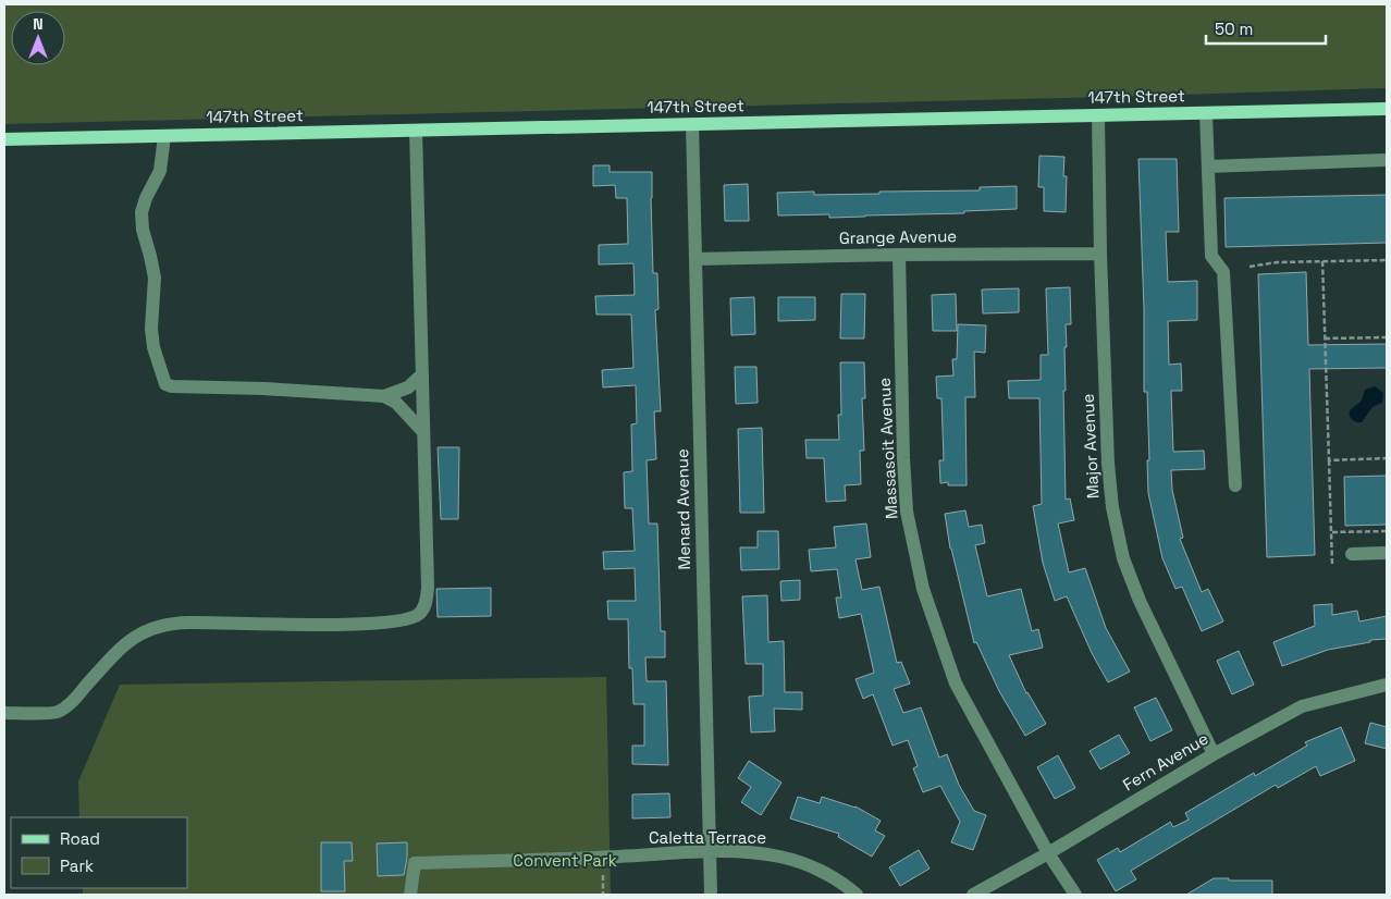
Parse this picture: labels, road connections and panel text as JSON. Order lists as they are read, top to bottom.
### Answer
{
  "streets": {
    "main road": ["147th Street"],
    "street": [
      "Grange Avenue",
      "Major Avenue",
      "Massasoit Avenue",
      "Menard Avenue",
      "Fern Avenue",
      "Caletta Terrace"
    ]
  },
  "crossings": [
    ["147th Street", "Major Avenue"],
    ["147th Street", "Menard Avenue"],
    ["Grange Avenue", "Major Avenue"],
    ["Grange Avenue", "Massasoit Avenue"],
    ["Grange Avenue", "Menard Avenue"],
    ["Major Avenue", "Fern Avenue"],
    ["Massasoit Avenue", "Fern Avenue"],
    ["Menard Avenue", "Caletta Terrace"]
  ],
  "parks": ["Convent Park"],
  "legend": ["Road", "Park"],
  "scale_bar": "50 m",
  "north": "top"
}
